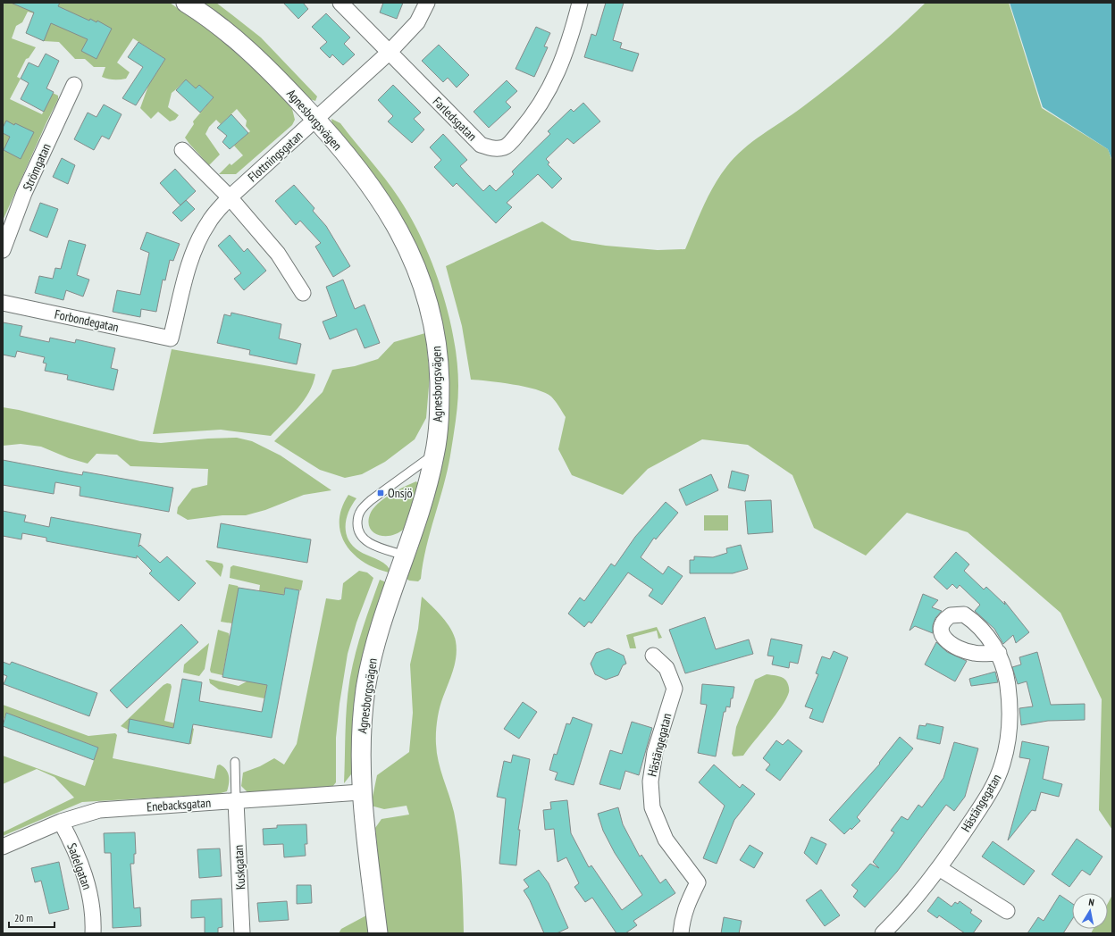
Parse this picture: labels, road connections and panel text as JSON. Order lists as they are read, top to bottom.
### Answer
{
  "streets": {
    "street": [
      "Farledsgatan",
      "Agnesborgsvägen",
      "Flottningsgatan",
      "Strömgatan",
      "Forbondegatan",
      "Hästängegatan",
      "Enebacksgatan",
      "Sadelgatan",
      "Kuskgatan"
    ]
  },
  "crossings": [
    ["Farledsgatan", "Flottningsgatan"],
    ["Agnesborgsvägen", "Flottningsgatan"],
    ["Agnesborgsvägen", "Enebacksgatan"],
    ["Flottningsgatan", "Forbondegatan"],
    ["Enebacksgatan", "Sadelgatan"],
    ["Enebacksgatan", "Kuskgatan"]
  ],
  "places": {
    "transit": ["Onsjö"]
  },
  "scale_bar": "20 m",
  "north": "top"
}
